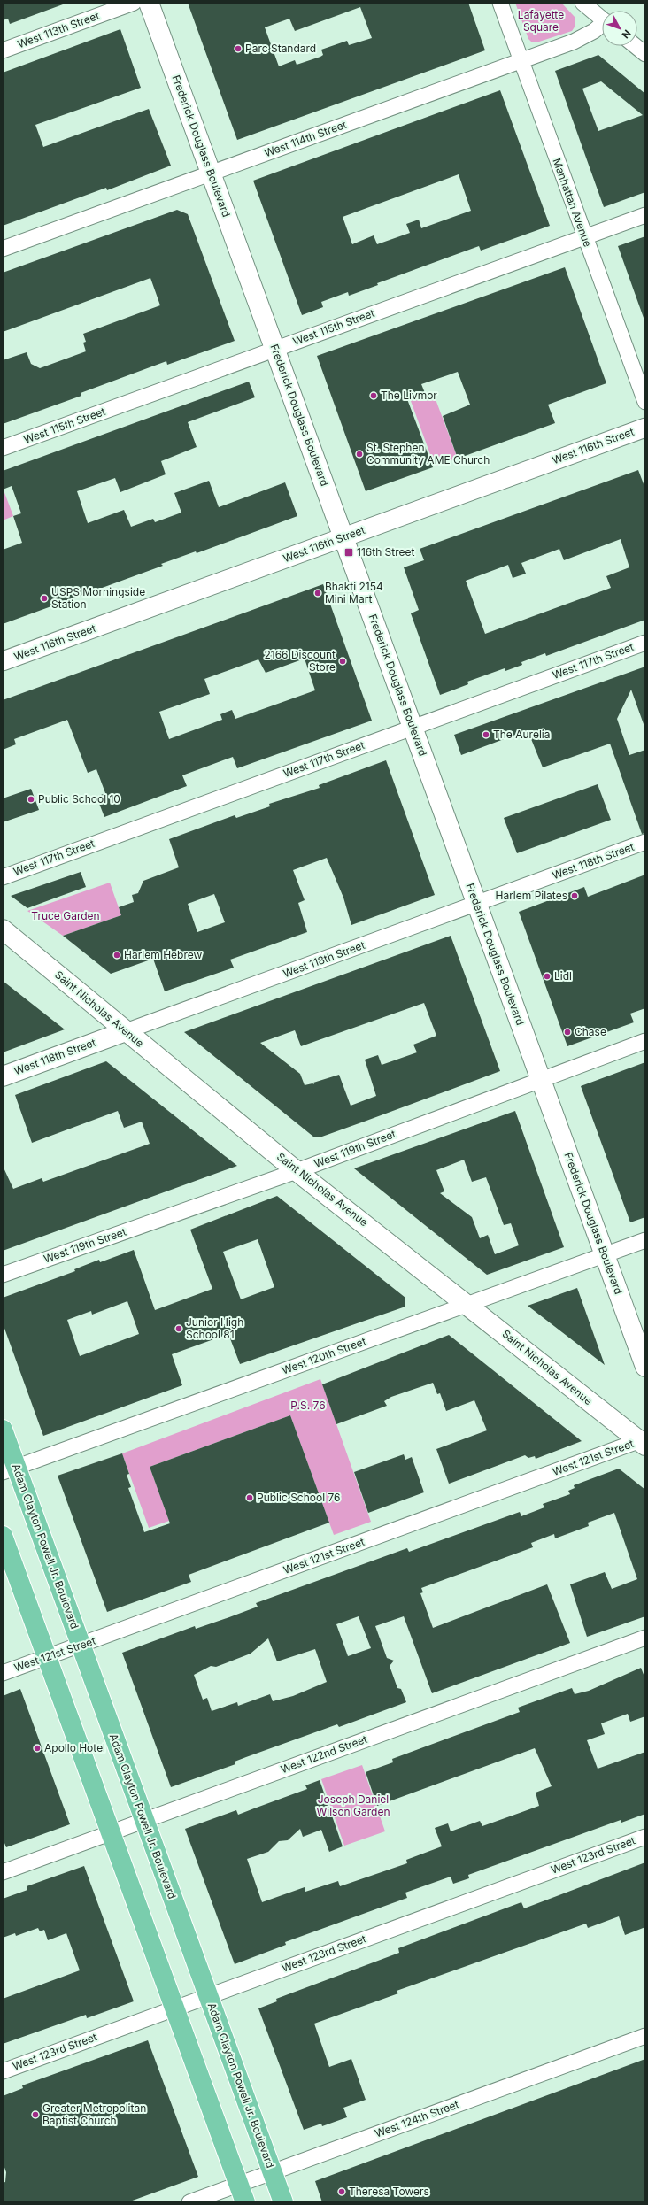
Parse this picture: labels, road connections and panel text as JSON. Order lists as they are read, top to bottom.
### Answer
{
  "streets": {
    "main road": [
      "Frederick Douglass Boulevard",
      "West 118th Street",
      "Saint Nicholas Avenue",
      "Adam Clayton Powell Jr. Boulevard"
    ],
    "street": [
      "West 113th Street",
      "West 114th Street",
      "Manhattan Avenue",
      "West 115th Street",
      "West 116th Street",
      "West 117th Street",
      "West 119th Street",
      "West 120th Street",
      "West 121st Street",
      "West 122nd Street",
      "West 123rd Street",
      "West 124th Street"
    ]
  },
  "crossings": [
    ["West 114th Street", "Frederick Douglass Boulevard"],
    ["West 114th Street", "Manhattan Avenue"],
    ["Frederick Douglass Boulevard", "West 115th Street"],
    ["Frederick Douglass Boulevard", "West 116th Street"],
    ["Frederick Douglass Boulevard", "West 117th Street"],
    ["Frederick Douglass Boulevard", "West 118th Street"],
    ["Frederick Douglass Boulevard", "West 119th Street"],
    ["Frederick Douglass Boulevard", "West 120th Street"],
    ["Manhattan Avenue", "West 115th Street"],
    ["West 118th Street", "Saint Nicholas Avenue"],
    ["Saint Nicholas Avenue", "West 119th Street"],
    ["Saint Nicholas Avenue", "West 120th Street"],
    ["Saint Nicholas Avenue", "West 121st Street"],
    ["West 120th Street", "Adam Clayton Powell Jr. Boulevard"],
    ["West 121st Street", "Adam Clayton Powell Jr. Boulevard"],
    ["Adam Clayton Powell Jr. Boulevard", "West 122nd Street"],
    ["Adam Clayton Powell Jr. Boulevard", "West 123rd Street"],
    ["Adam Clayton Powell Jr. Boulevard", "West 124th Street"]
  ],
  "parks": [
    "Lafayette Square",
    "Truce Garden",
    "P.S. 76",
    "Joseph Daniel Wilson Garden"
  ],
  "places": {
    "other": [
      "Parc Standard",
      "The Livmor",
      "St. Stephen Community AME Church",
      "Bhakti 2154 Mini Mart",
      "USPS Morningside Station",
      "2166 Discount Store",
      "The Aurelia",
      "Public School 10",
      "Harlem Pilates",
      "Harlem Hebrew",
      "Lidl",
      "Chase",
      "Junior High School 81",
      "Public School 76",
      "Apollo Hotel",
      "Greater Metropolitan Baptist Church",
      "Theresa Towers"
    ],
    "transit": ["116th Street"]
  },
  "north": "bottom right"
}
